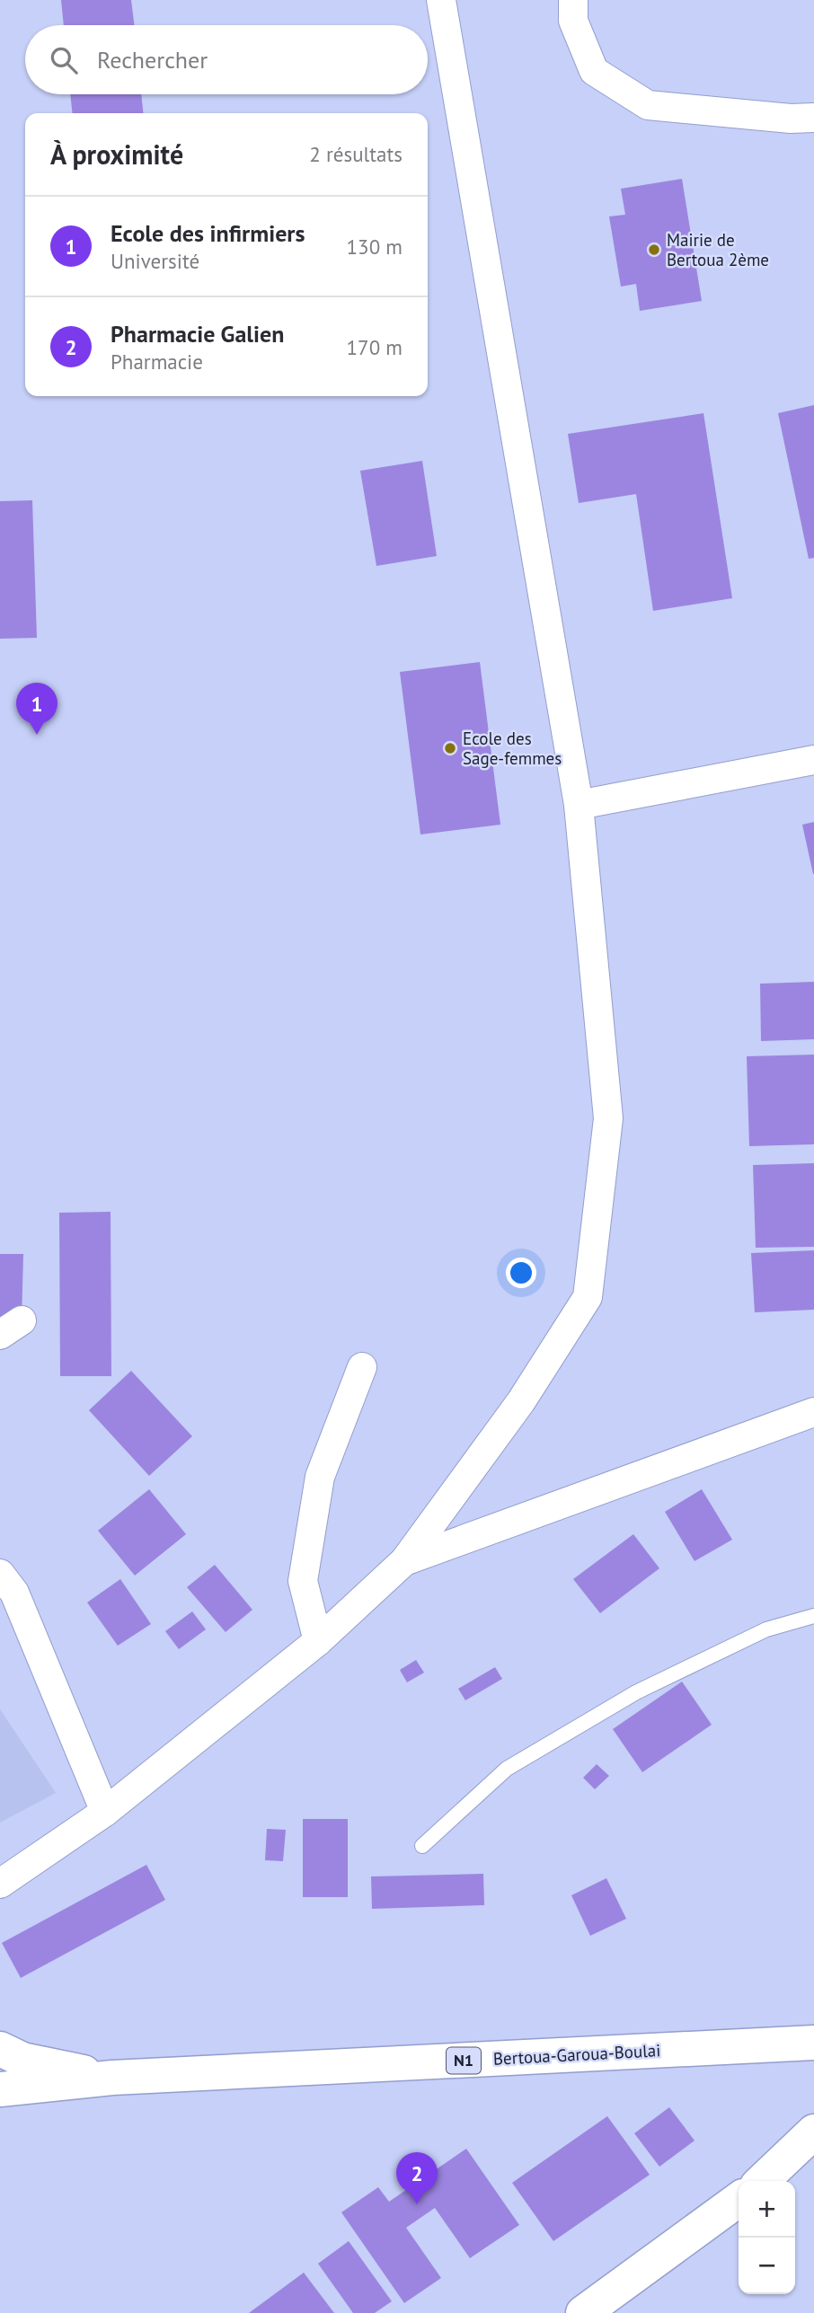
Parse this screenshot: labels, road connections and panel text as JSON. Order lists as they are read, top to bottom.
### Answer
{
  "streets": {
    "main road": ["Bertoua-Garoua-Boulai", "N1"]
  },
  "places": ["Mairie de Bertoua 2ème", "Ecole des Sage-femmes"],
  "page": {
    "search": "Rechercher",
    "heading": ["À proximité", "2 résultats"],
    "list": [
      {
        "mark": "1",
        "name": "Ecole des infirmiers",
        "note": "Université",
        "value": "130 m"
      },
      {
        "mark": "2",
        "name": "Pharmacie Galien",
        "note": "Pharmacie",
        "value": "170 m"
      }
    ],
    "pins": ["1", "2"],
    "map_buttons": ["+", "−"]
  }
}
